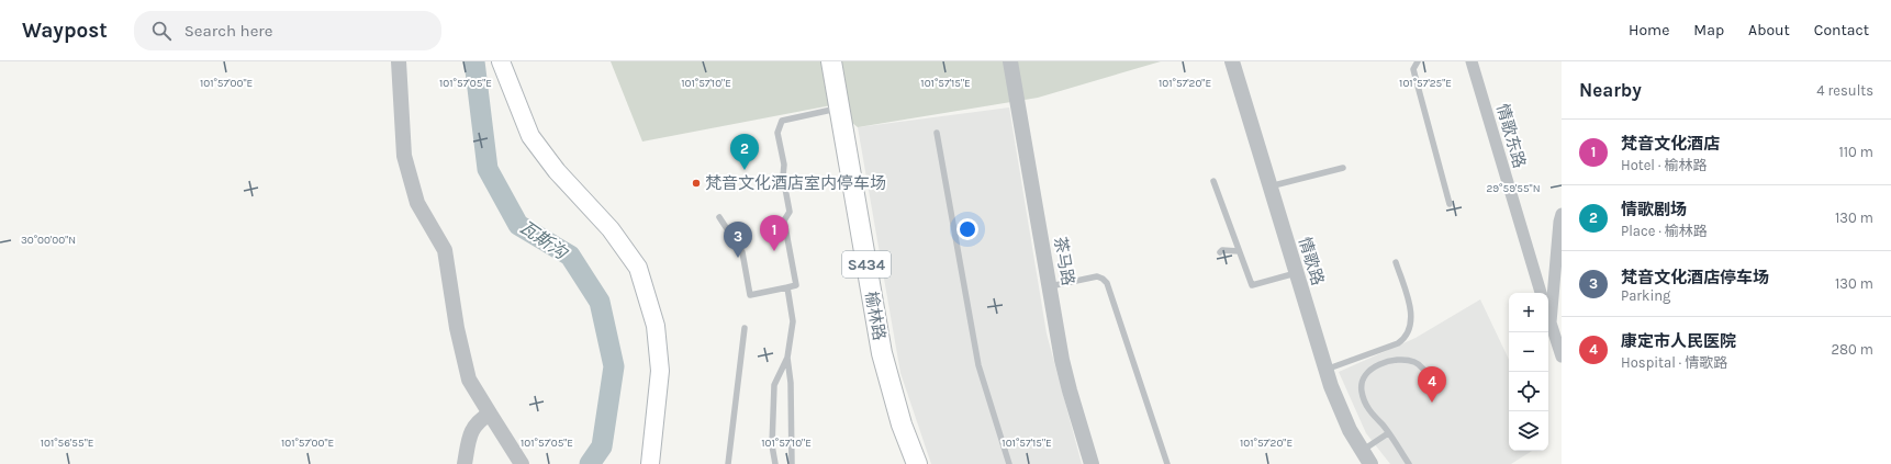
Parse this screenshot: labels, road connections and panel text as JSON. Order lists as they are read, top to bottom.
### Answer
{
  "streets": {
    "main road": ["S434", "榆林路"],
    "street": ["情歌东路", "茶马路", "情歌路"]
  },
  "water": ["瓦斯沟"],
  "places": ["梵音文化酒店室内停车场"],
  "page": {
    "header": "Waypost",
    "search": "Search here",
    "nav": [
      "Home",
      "Map",
      "About",
      "Contact"
    ],
    "heading": ["Nearby", "4 results"],
    "list": [
      {
        "mark": "1",
        "name": "梵音文化酒店",
        "note": "Hotel · 榆林路",
        "value": "110 m"
      },
      {
        "mark": "2",
        "name": "情歌剧场",
        "note": "Place · 榆林路",
        "value": "130 m"
      },
      {
        "mark": "3",
        "name": "梵音文化酒店停车场",
        "note": "Parking",
        "value": "130 m"
      },
      {
        "mark": "4",
        "name": "康定市人民医院",
        "note": "Hospital · 情歌路",
        "value": "280 m"
      }
    ],
    "pins": [
      "2",
      "1",
      "3",
      "4"
    ],
    "map_buttons": ["+", "−"]
  },
  "coordinates": [
    "101°57'00\"E",
    "101°57'05\"E",
    "101°57'10\"E",
    "101°57'15\"E",
    "101°57'20\"E",
    "101°57'25\"E",
    "29°59'55\"N",
    "30°00'00\"N",
    "101°56'55\"E"
  ]
}
